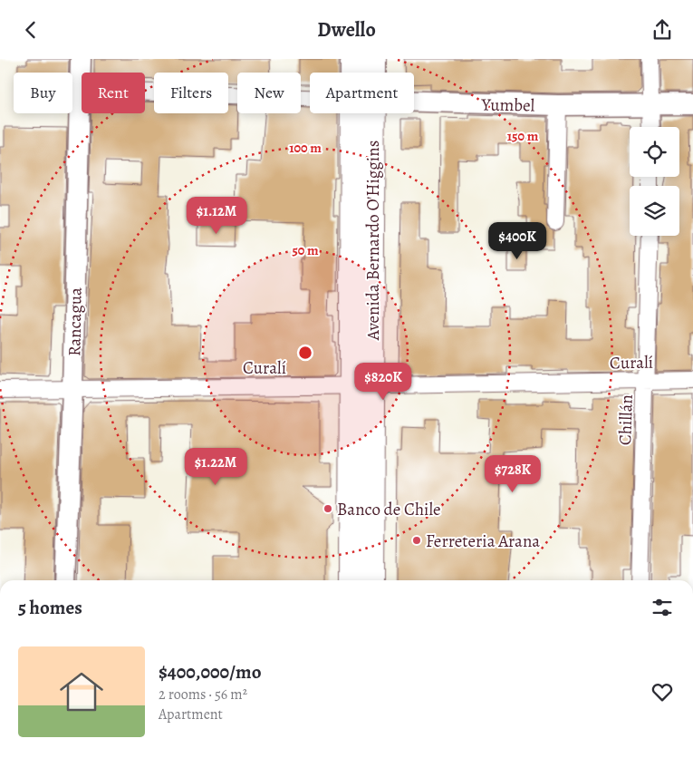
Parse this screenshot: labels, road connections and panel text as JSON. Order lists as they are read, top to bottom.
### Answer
{
  "streets": {
    "main road": ["Avenida Bernardo O'Higgins"],
    "street": [
      "Yumbel",
      "Rancagua",
      "Curalí",
      "Chillán"
    ]
  },
  "crossings": [
    ["Yumbel", "Rancagua"],
    ["Avenida Bernardo O'Higgins", "Curalí"],
    ["Rancagua", "Curalí"],
    ["Curalí", "Chillán"]
  ],
  "places": ["Banco de Chile", "Ferreteria Arana"],
  "page": {
    "header": "Dwello",
    "chip": [
      "Buy",
      "Rent",
      "Filters",
      "New",
      "Apartment"
    ],
    "price": [
      "$1.12M",
      "$400K",
      "$820K",
      "$1.22M",
      "$728K"
    ],
    "heading": "5 homes",
    "list": [
      {
        "name": "$400,000/mo",
        "note": "2 rooms · 56 m² · Apartment"
      }
    ]
  },
  "rings": ["150 m", "100 m", "50 m"]
}
